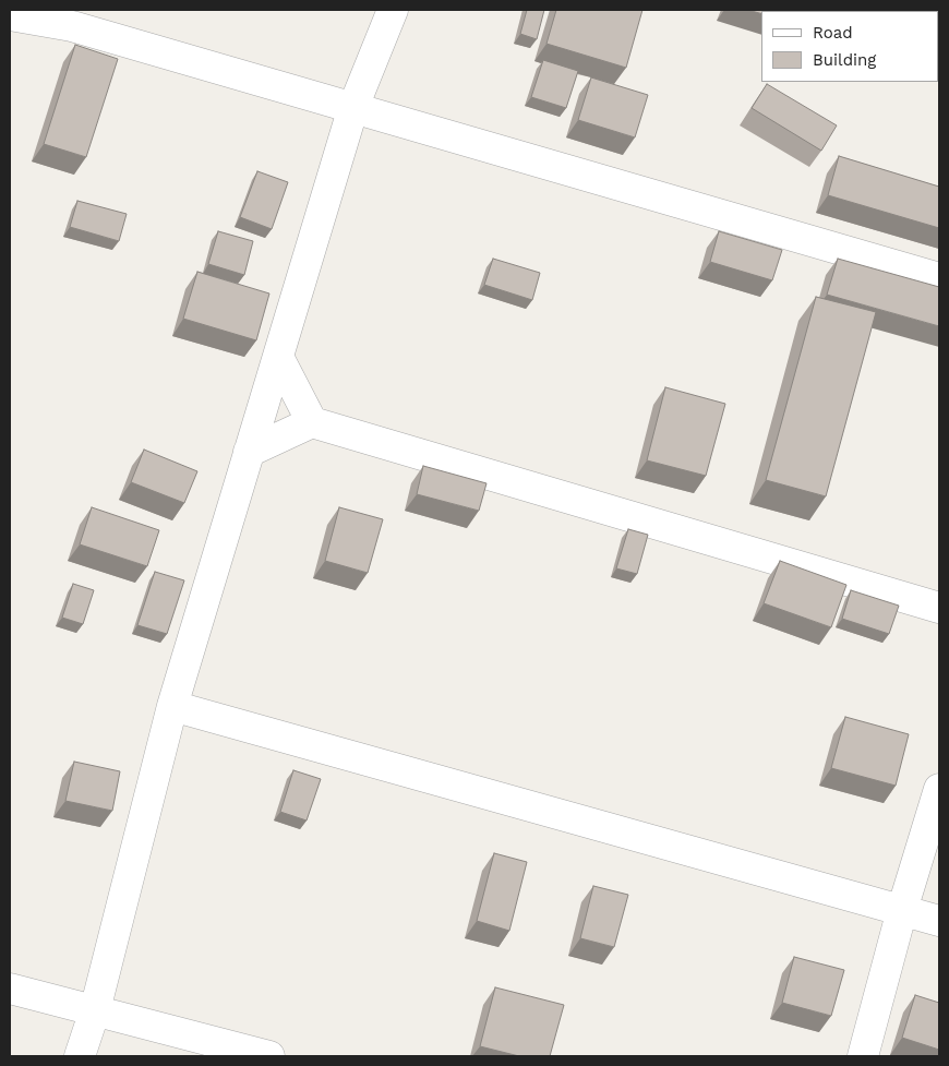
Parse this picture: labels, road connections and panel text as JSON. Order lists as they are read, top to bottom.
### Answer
{
  "legend": ["Road", "Building"]
}
